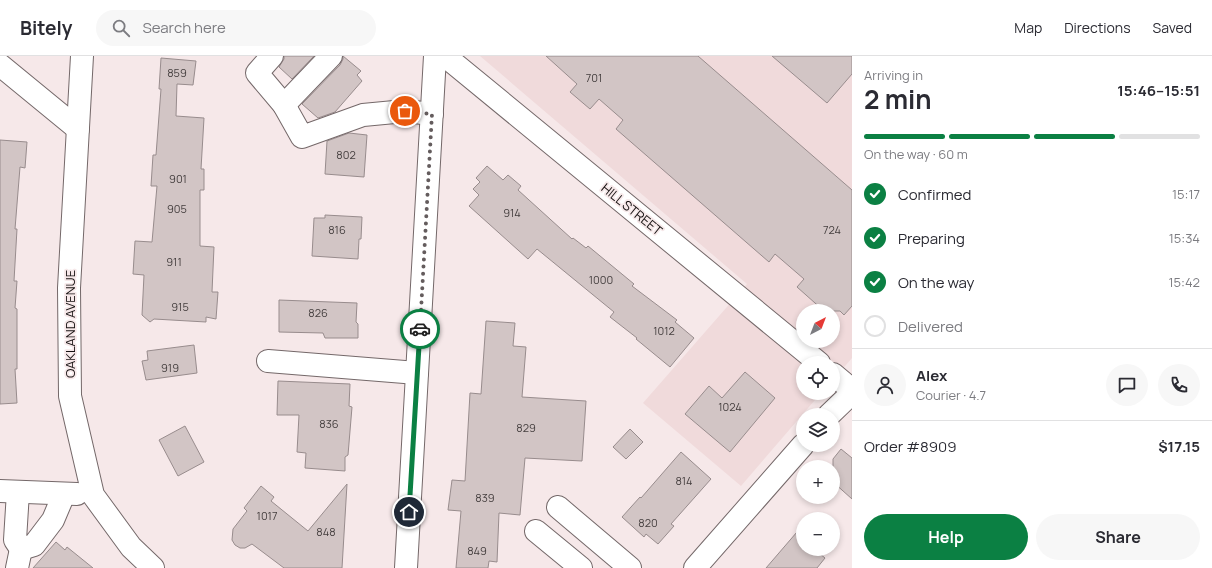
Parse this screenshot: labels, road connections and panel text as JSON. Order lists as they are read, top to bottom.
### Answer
{
  "streets": {
    "street": ["HILL STREET", "OAKLAND AVENUE"]
  },
  "house_numbers": [
    "859",
    "701",
    "802",
    "901",
    "905",
    "914",
    "816",
    "724",
    "911",
    "1000",
    "915",
    "826",
    "1012",
    "919",
    "1024",
    "836",
    "829",
    "814",
    "839",
    "1017",
    "820",
    "848",
    "849"
  ],
  "north": "top right",
  "page": {
    "header": "Bitely",
    "search": "Search here",
    "nav": ["Map", "Directions", "Saved"],
    "heading": ["2 min", "Arriving in", "15:46–15:51"],
    "panel": [
      "Alex",
      "Courier · 4.7",
      "Order #8909",
      "$17.15"
    ],
    "bar": "On the way · 60 m",
    "list": [
      ["Confirmed", "15:17"],
      ["Preparing", "15:34"],
      ["On the way", "15:42"],
      "Delivered"
    ],
    "map_buttons": ["+", "−"],
    "buttons": ["Help", "Share"]
  }
}
